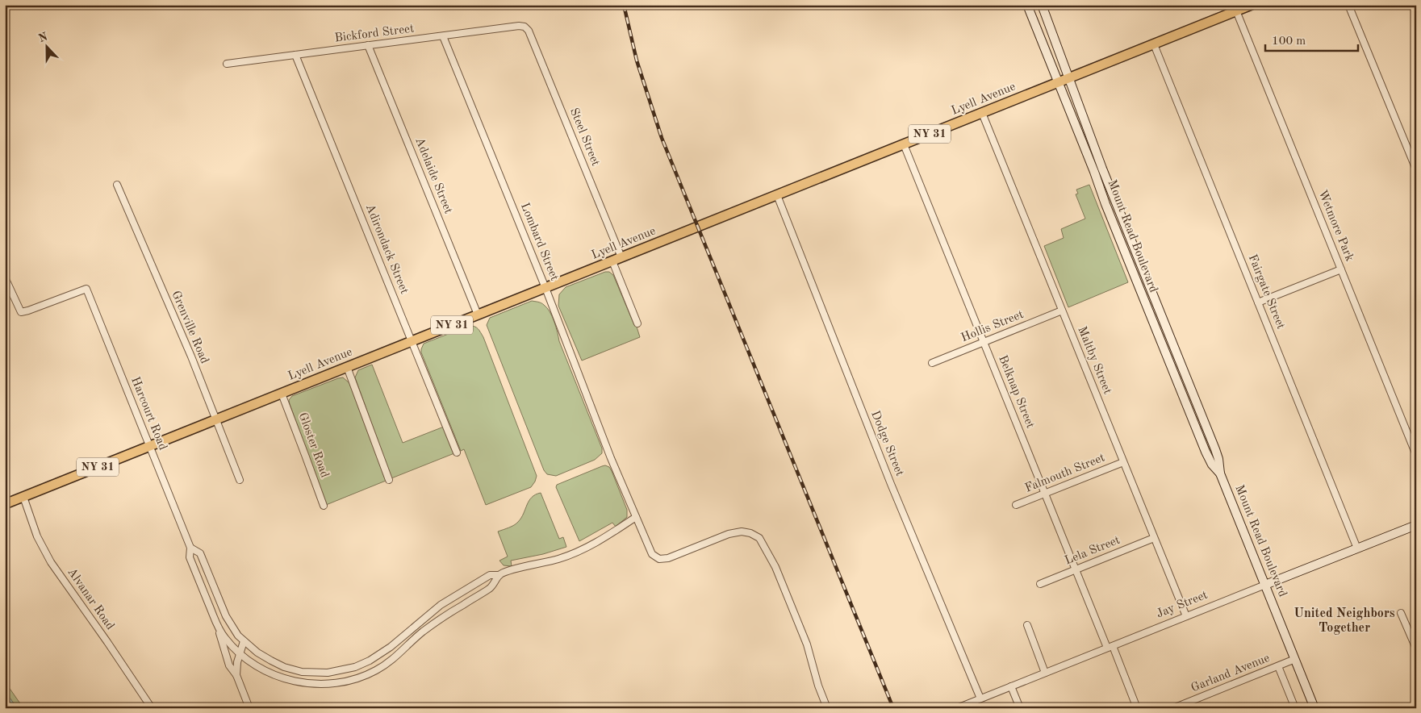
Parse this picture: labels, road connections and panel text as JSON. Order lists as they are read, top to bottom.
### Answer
{
  "streets": {
    "main road": [
      "Lyell Avenue",
      "NY 31",
      "Mount Read Boulevard",
      "Jay Street"
    ],
    "street": [
      "Bickford Street",
      "Steel Street",
      "Adelaide Street",
      "Wetmore Park",
      "Lombard Street",
      "Adirondack Street",
      "Fairgate Street",
      "Hollis Street",
      "Grenville Road",
      "Maltby Street",
      "Belknap Street",
      "Harcourt Road",
      "Dodge Street",
      "Gloster Road",
      "Falmouth Street",
      "Lela Street",
      "Alvanar Road",
      "Garland Avenue"
    ]
  },
  "crossings": [
    ["Bickford Street", "Steel Street"],
    ["Bickford Street", "Adelaide Street"],
    ["Bickford Street", "Lombard Street"],
    ["Bickford Street", "Adirondack Street"],
    ["Lyell Avenue", "Steel Street"],
    ["Lyell Avenue", "Adelaide Street"],
    ["Lyell Avenue", "Wetmore Park"],
    ["Lyell Avenue", "Mount Read Boulevard"],
    ["Lyell Avenue", "Lombard Street"],
    ["Lyell Avenue", "Adirondack Street"],
    ["Lyell Avenue", "Fairgate Street"],
    ["Lyell Avenue", "Grenville Road"],
    ["Lyell Avenue", "Maltby Street"],
    ["Lyell Avenue", "Belknap Street"],
    ["Lyell Avenue", "Harcourt Road"],
    ["Lyell Avenue", "Dodge Street"],
    ["Lyell Avenue", "Gloster Road"],
    ["Lyell Avenue", "Alvanar Road"],
    ["Mount Read Boulevard", "Jay Street"],
    ["Mount Read Boulevard", "Garland Avenue"],
    ["Fairgate Street", "Jay Street"],
    ["Hollis Street", "Maltby Street"],
    ["Hollis Street", "Belknap Street"],
    ["Maltby Street", "Falmouth Street"],
    ["Maltby Street", "Lela Street"],
    ["Maltby Street", "Jay Street"],
    ["Belknap Street", "Falmouth Street"],
    ["Belknap Street", "Lela Street"],
    ["Belknap Street", "Jay Street"],
    ["Dodge Street", "Jay Street"]
  ],
  "districts": ["United Neighbors Together"],
  "scale_bar": "100 m",
  "north": "top"
}
